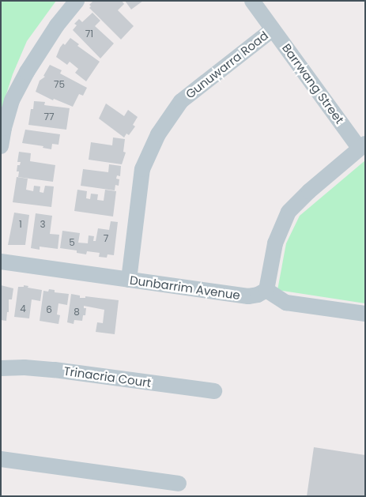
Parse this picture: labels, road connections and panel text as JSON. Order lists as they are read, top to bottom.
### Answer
{
  "streets": {
    "street": [
      "Gunuwarra Road",
      "Barrwang Street",
      "Dunbarrim Avenue",
      "Trinacria Court"
    ]
  },
  "crossings": [
    ["Gunuwarra Road", "Barrwang Street"],
    ["Gunuwarra Road", "Dunbarrim Avenue"]
  ],
  "house_numbers": [
    "71",
    "75",
    "77",
    "1",
    "3",
    "7",
    "5",
    "4",
    "6",
    "8"
  ]
}
